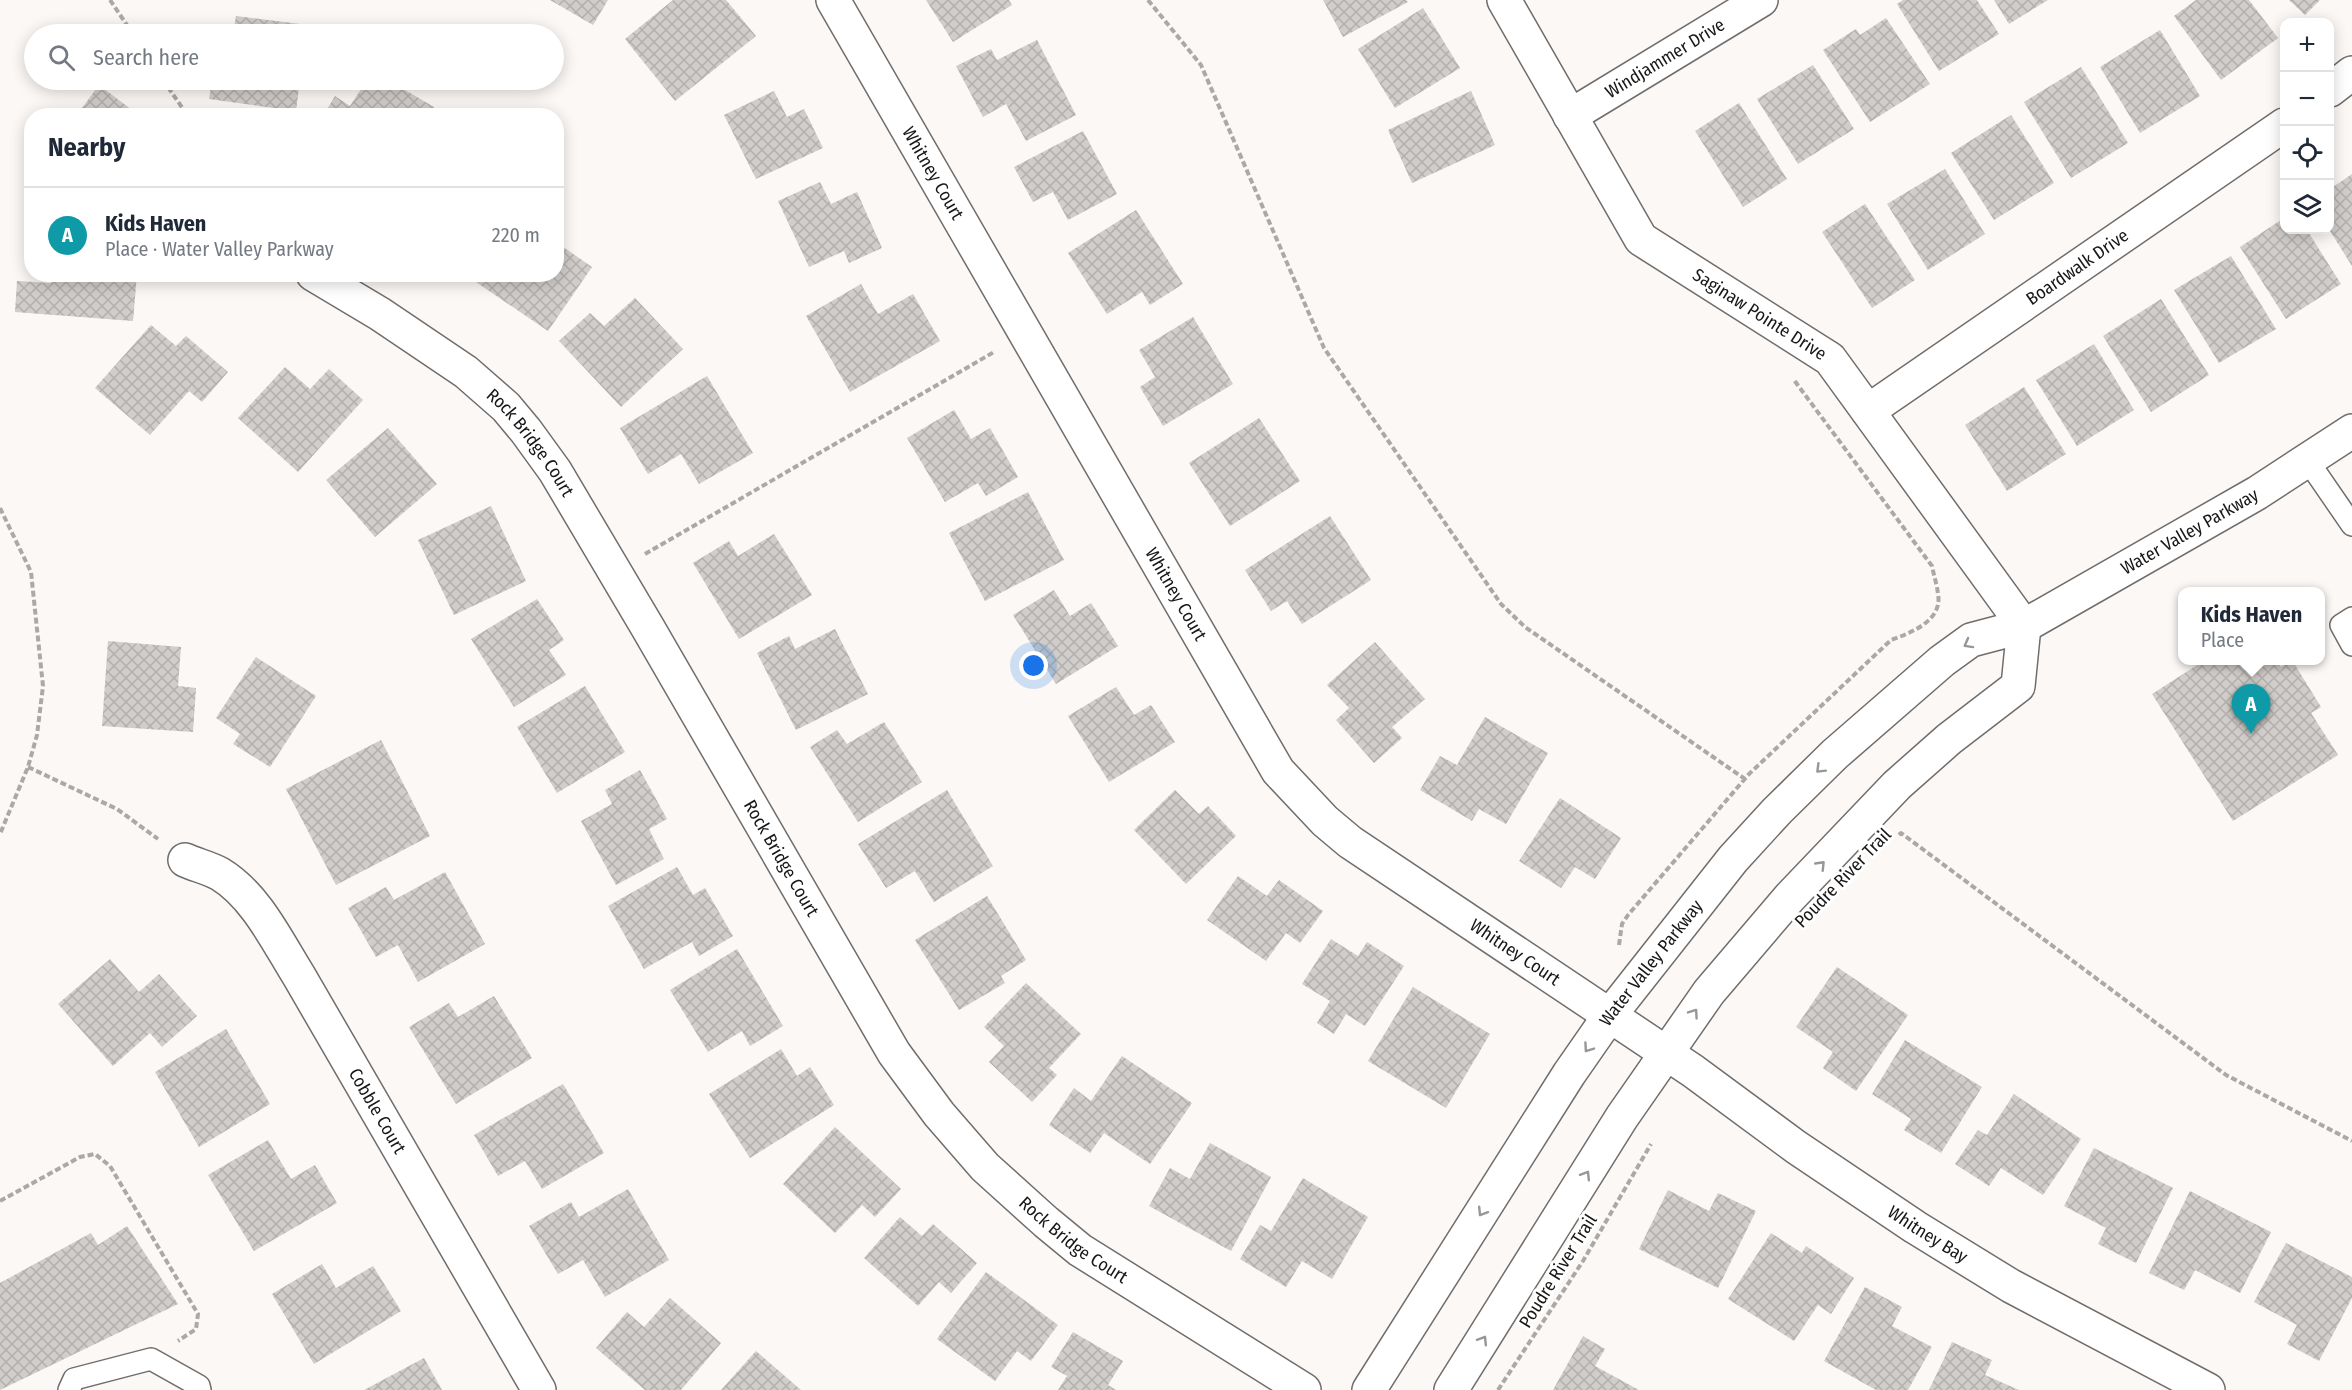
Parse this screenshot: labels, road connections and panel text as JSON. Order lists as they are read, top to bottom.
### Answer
{
  "streets": {
    "street": [
      "Windjammer Drive",
      "Whitney Court",
      "Boardwalk Drive",
      "Saginaw Pointe Drive",
      "Rock Bridge Court",
      "Water Valley Parkway",
      "Cobble Court",
      "Whitney Bay"
    ],
    "path": ["Poudre River Trail"]
  },
  "crossings": [
    ["Windjammer Drive", "Saginaw Pointe Drive"],
    ["Whitney Court", "Water Valley Parkway"],
    ["Whitney Court", "Whitney Bay"],
    ["Boardwalk Drive", "Saginaw Pointe Drive"],
    ["Saginaw Pointe Drive", "Water Valley Parkway"]
  ],
  "page": {
    "map_buttons": ["+", "−"],
    "search": "Search here",
    "heading": "Nearby",
    "list": [
      {
        "mark": "A",
        "name": "Kids Haven",
        "note": "Place · Water Valley Parkway",
        "value": "220 m"
      }
    ],
    "popup": ["Kids Haven", "Place"],
    "pins": "A"
  }
}
